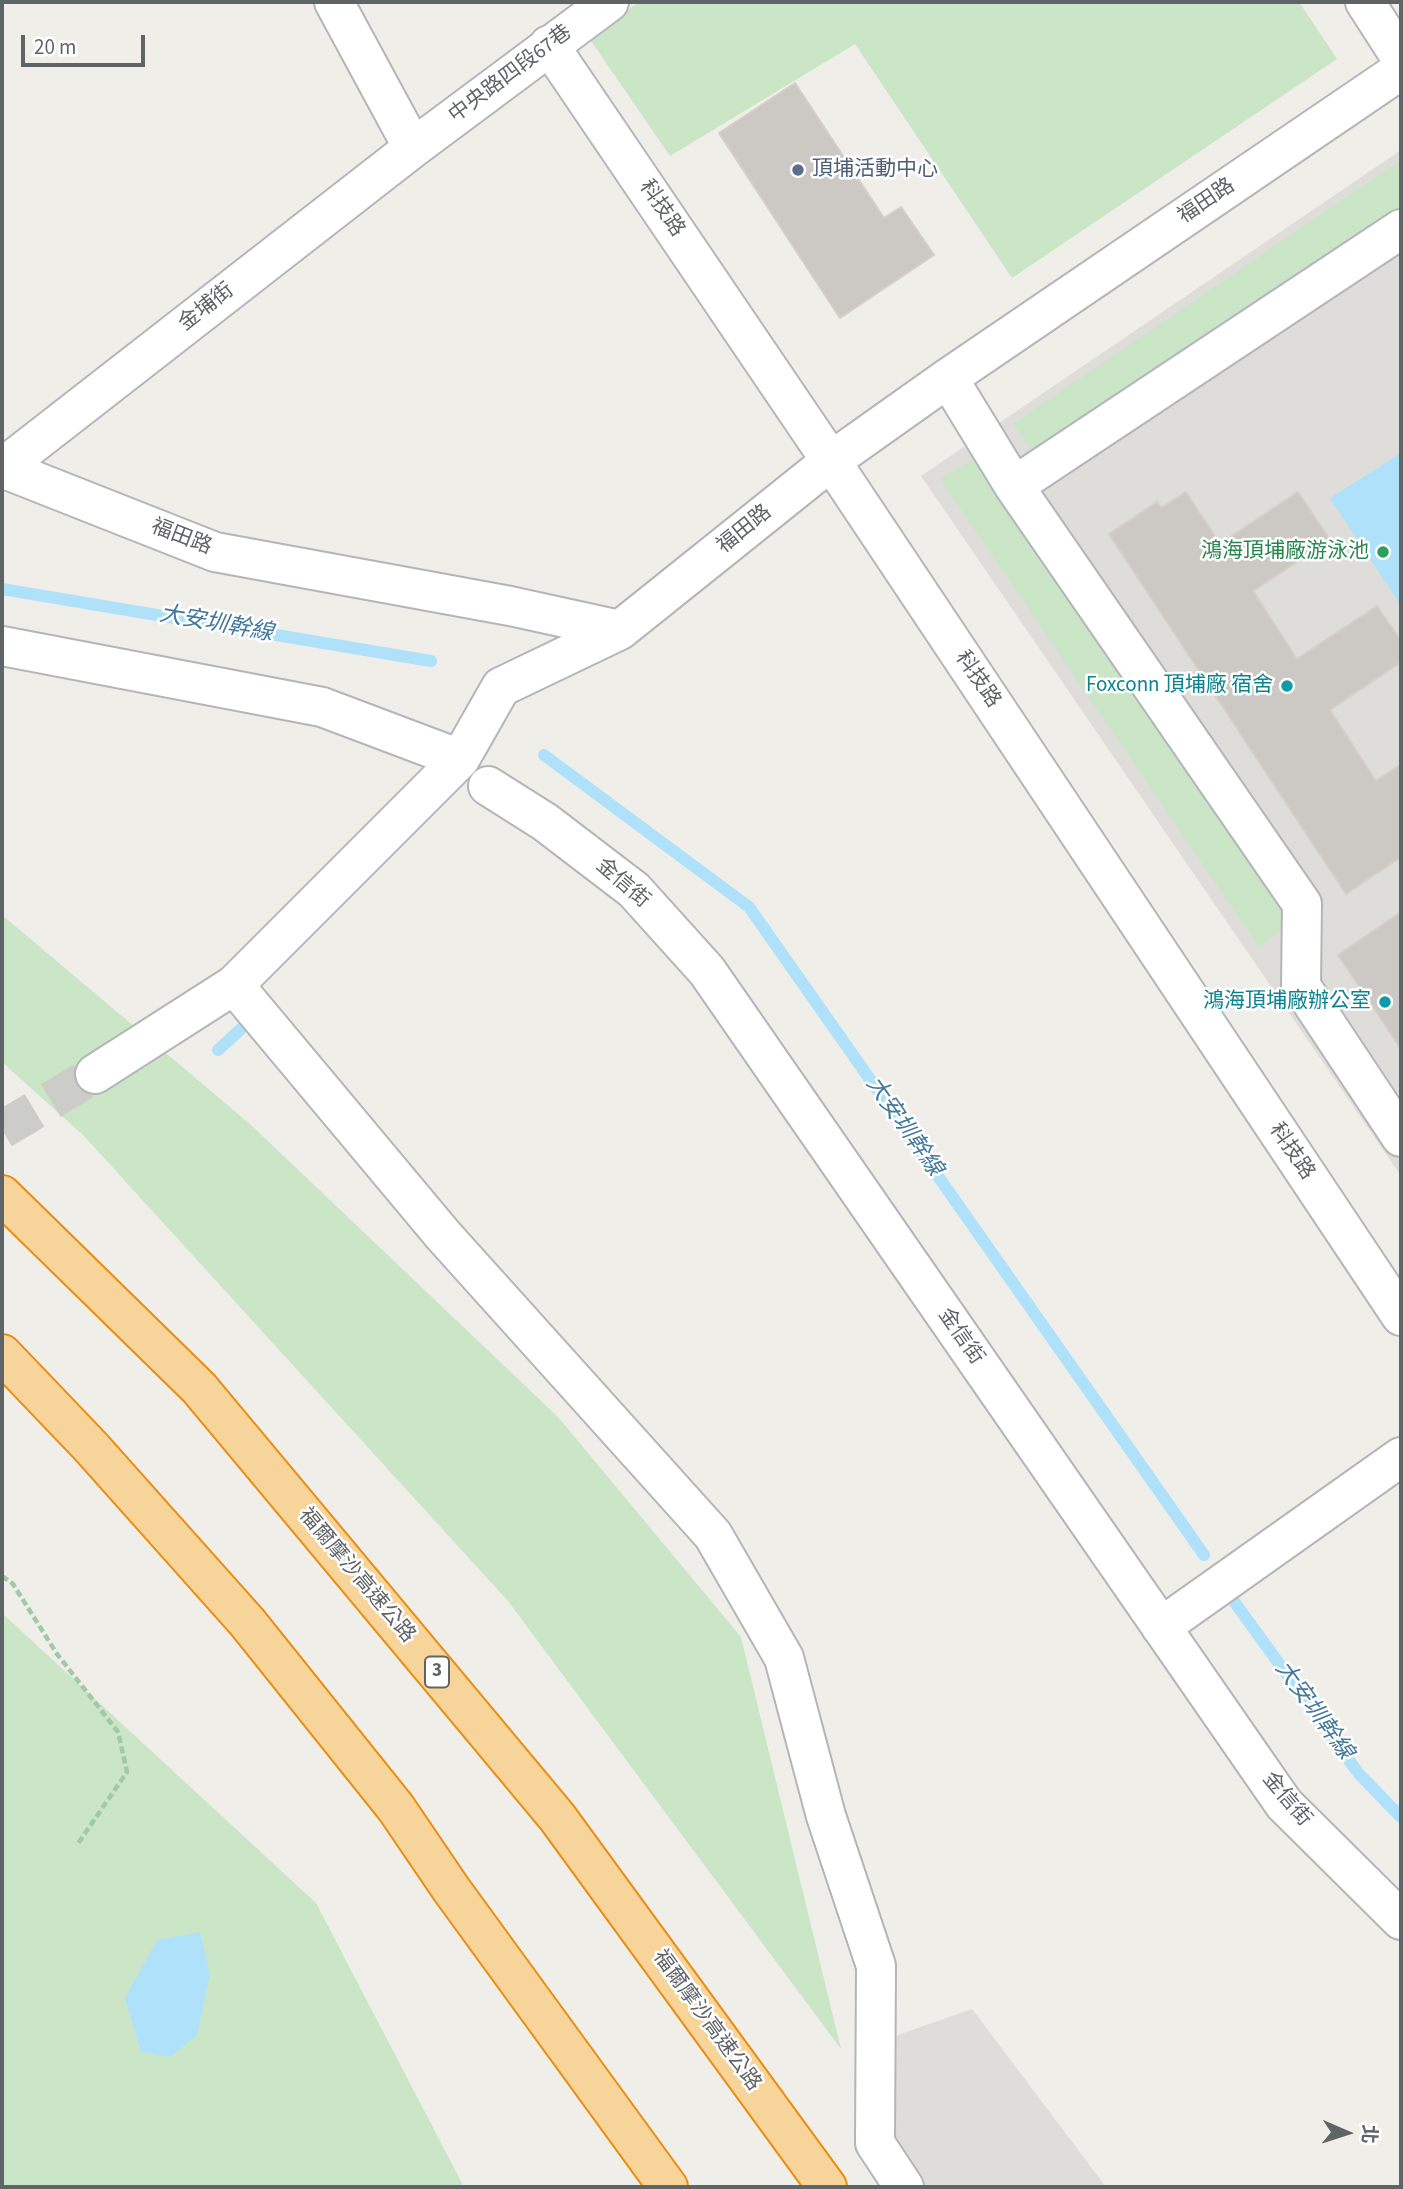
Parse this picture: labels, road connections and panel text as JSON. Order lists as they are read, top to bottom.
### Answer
{
  "streets": {
    "highway": ["福爾摩沙高速公路", "3"],
    "street": [
      "中央路四段67巷",
      "福田路",
      "科技路",
      "金埔街",
      "金信街"
    ]
  },
  "crossings": [
    ["中央路四段67巷", "科技路"],
    ["中央路四段67巷", "金埔街"],
    ["福田路", "科技路"],
    ["福田路", "金埔街"]
  ],
  "water": ["大安圳幹線"],
  "places": [
    "頂埔活動中心",
    "鴻海頂埔廠游泳池",
    "Foxconn 頂埔廠 宿舍",
    "鴻海頂埔廠辦公室"
  ],
  "scale_bar": "20 m",
  "north": "right"
}
